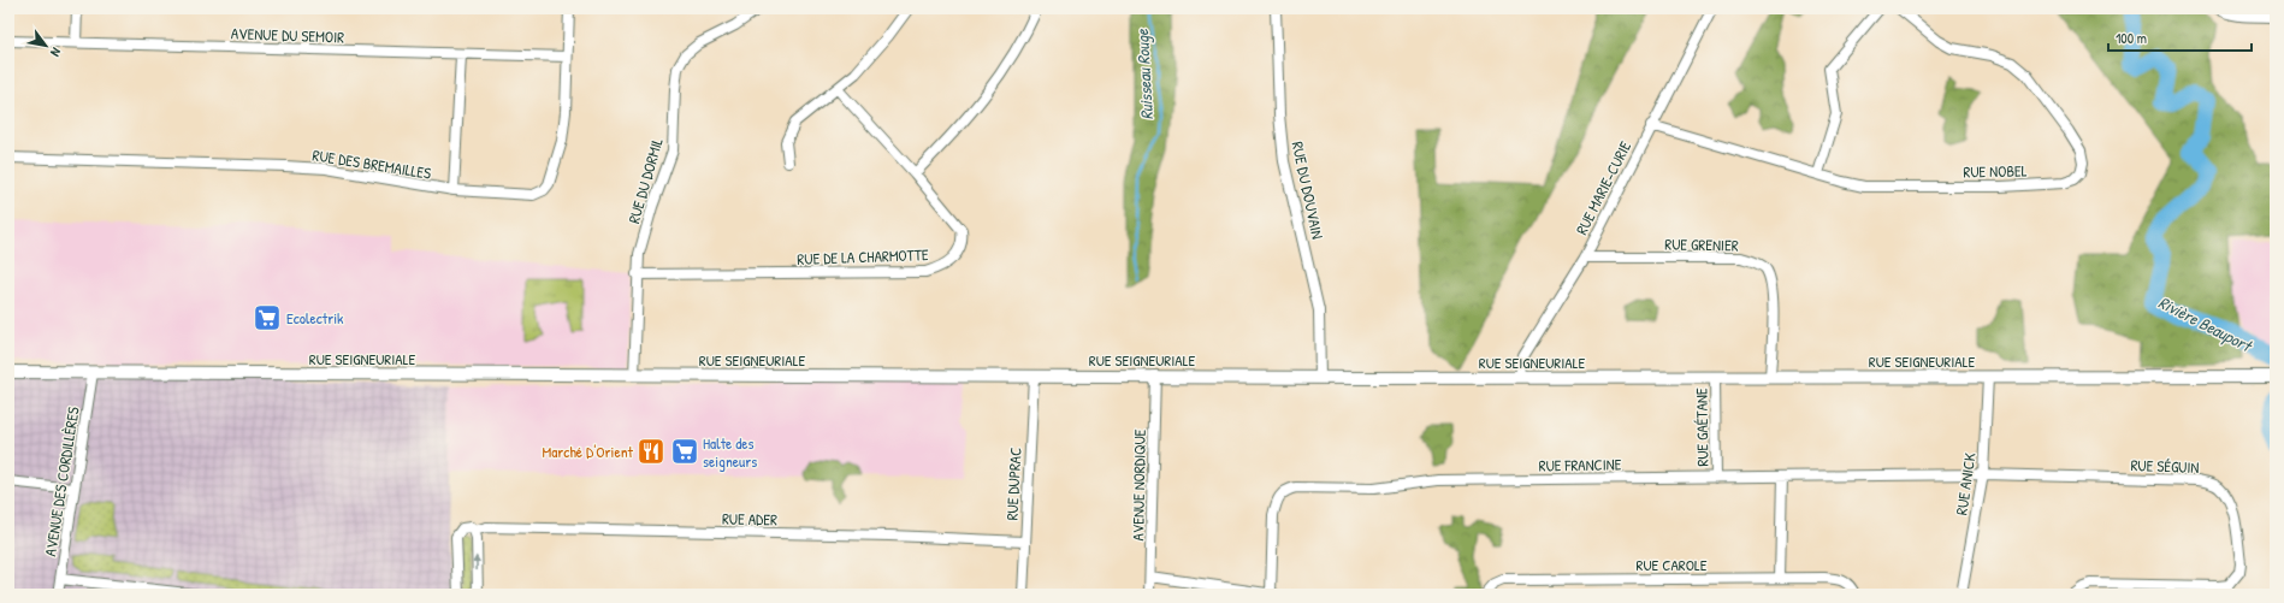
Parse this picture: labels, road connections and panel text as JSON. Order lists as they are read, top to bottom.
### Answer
{
  "streets": {
    "street": [
      "AVENUE DU SEMOIR",
      "RUE DES BREMAILLES",
      "RUE NOBEL",
      "RUE DU DORMIL",
      "RUE MARIE-CURIE",
      "RUE DU DOUVAIN",
      "RUE GRENIER",
      "RUE DE LA CHARMOTTE",
      "RUE SEIGNEURIALE",
      "RUE GAÉTANE",
      "RUE FRANCINE",
      "RUE SÉGUIN",
      "AVENUE DES CORDILLÈRES",
      "RUE DUPRAC",
      "RUE ANICK",
      "AVENUE NORDIQUE",
      "RUE ADER",
      "RUE CAROLE"
    ]
  },
  "crossings": [
    ["AVENUE DU SEMOIR", "RUE DES BREMAILLES"],
    ["RUE NOBEL", "RUE MARIE-CURIE"],
    ["RUE DU DORMIL", "RUE DE LA CHARMOTTE"],
    ["RUE DU DORMIL", "RUE SEIGNEURIALE"],
    ["RUE MARIE-CURIE", "RUE GRENIER"],
    ["RUE MARIE-CURIE", "RUE SEIGNEURIALE"],
    ["RUE DU DOUVAIN", "RUE SEIGNEURIALE"],
    ["RUE GRENIER", "RUE SEIGNEURIALE"],
    ["RUE SEIGNEURIALE", "RUE GAÉTANE"],
    ["RUE SEIGNEURIALE", "AVENUE DES CORDILLÈRES"],
    ["RUE SEIGNEURIALE", "RUE DUPRAC"],
    ["RUE SEIGNEURIALE", "RUE ANICK"],
    ["RUE SEIGNEURIALE", "AVENUE NORDIQUE"],
    ["RUE GAÉTANE", "RUE FRANCINE"],
    ["RUE FRANCINE", "RUE SÉGUIN"],
    ["RUE FRANCINE", "RUE ANICK"],
    ["RUE SÉGUIN", "RUE ANICK"],
    ["RUE DUPRAC", "RUE ADER"]
  ],
  "water": ["Ruisseau Rouge", "Rivière Beauport"],
  "places": {
    "supermarket": ["Ecolectrik", "Halte des seigneurs"],
    "restaurant": ["Marché D'Orient"]
  },
  "scale_bar": "100 m",
  "north": "bottom right"
}
